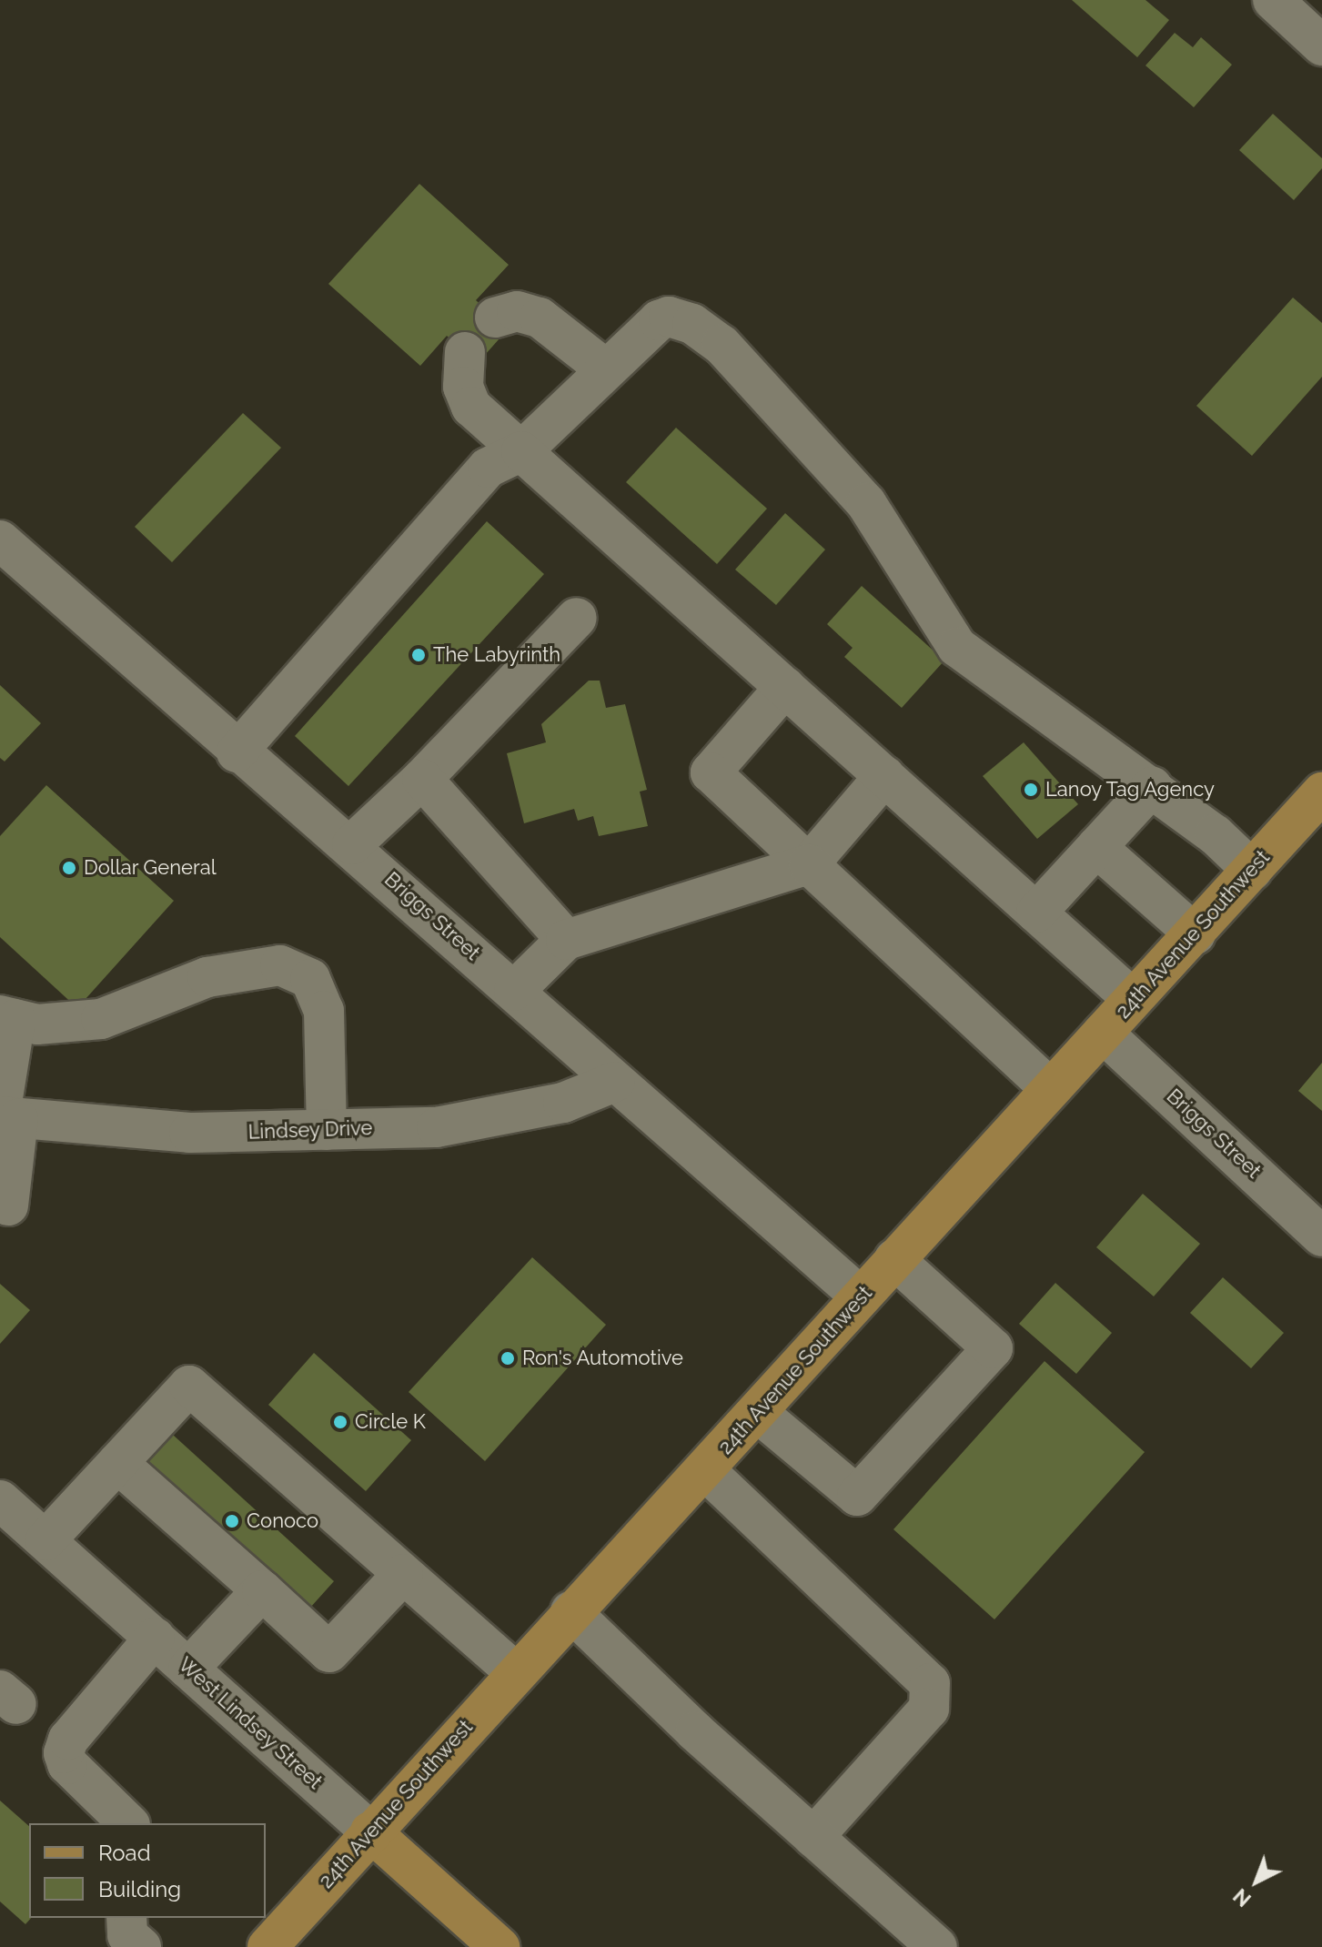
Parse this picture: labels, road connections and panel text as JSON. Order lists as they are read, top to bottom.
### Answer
{
  "streets": {
    "main road": ["24th Avenue Southwest", "West Lindsey Street"],
    "street": ["Briggs Street", "Lindsey Drive"]
  },
  "crossings": [
    ["Briggs Street", "24th Avenue Southwest"],
    ["Briggs Street", "Lindsey Drive"],
    ["24th Avenue Southwest", "West Lindsey Street"]
  ],
  "places": [
    "The Labyrinth",
    "Lanoy Tag Agency",
    "Dollar General",
    "Ron's Automotive",
    "Circle K",
    "Conoco"
  ],
  "legend": ["Road", "Building"],
  "north": "bottom left"
}
